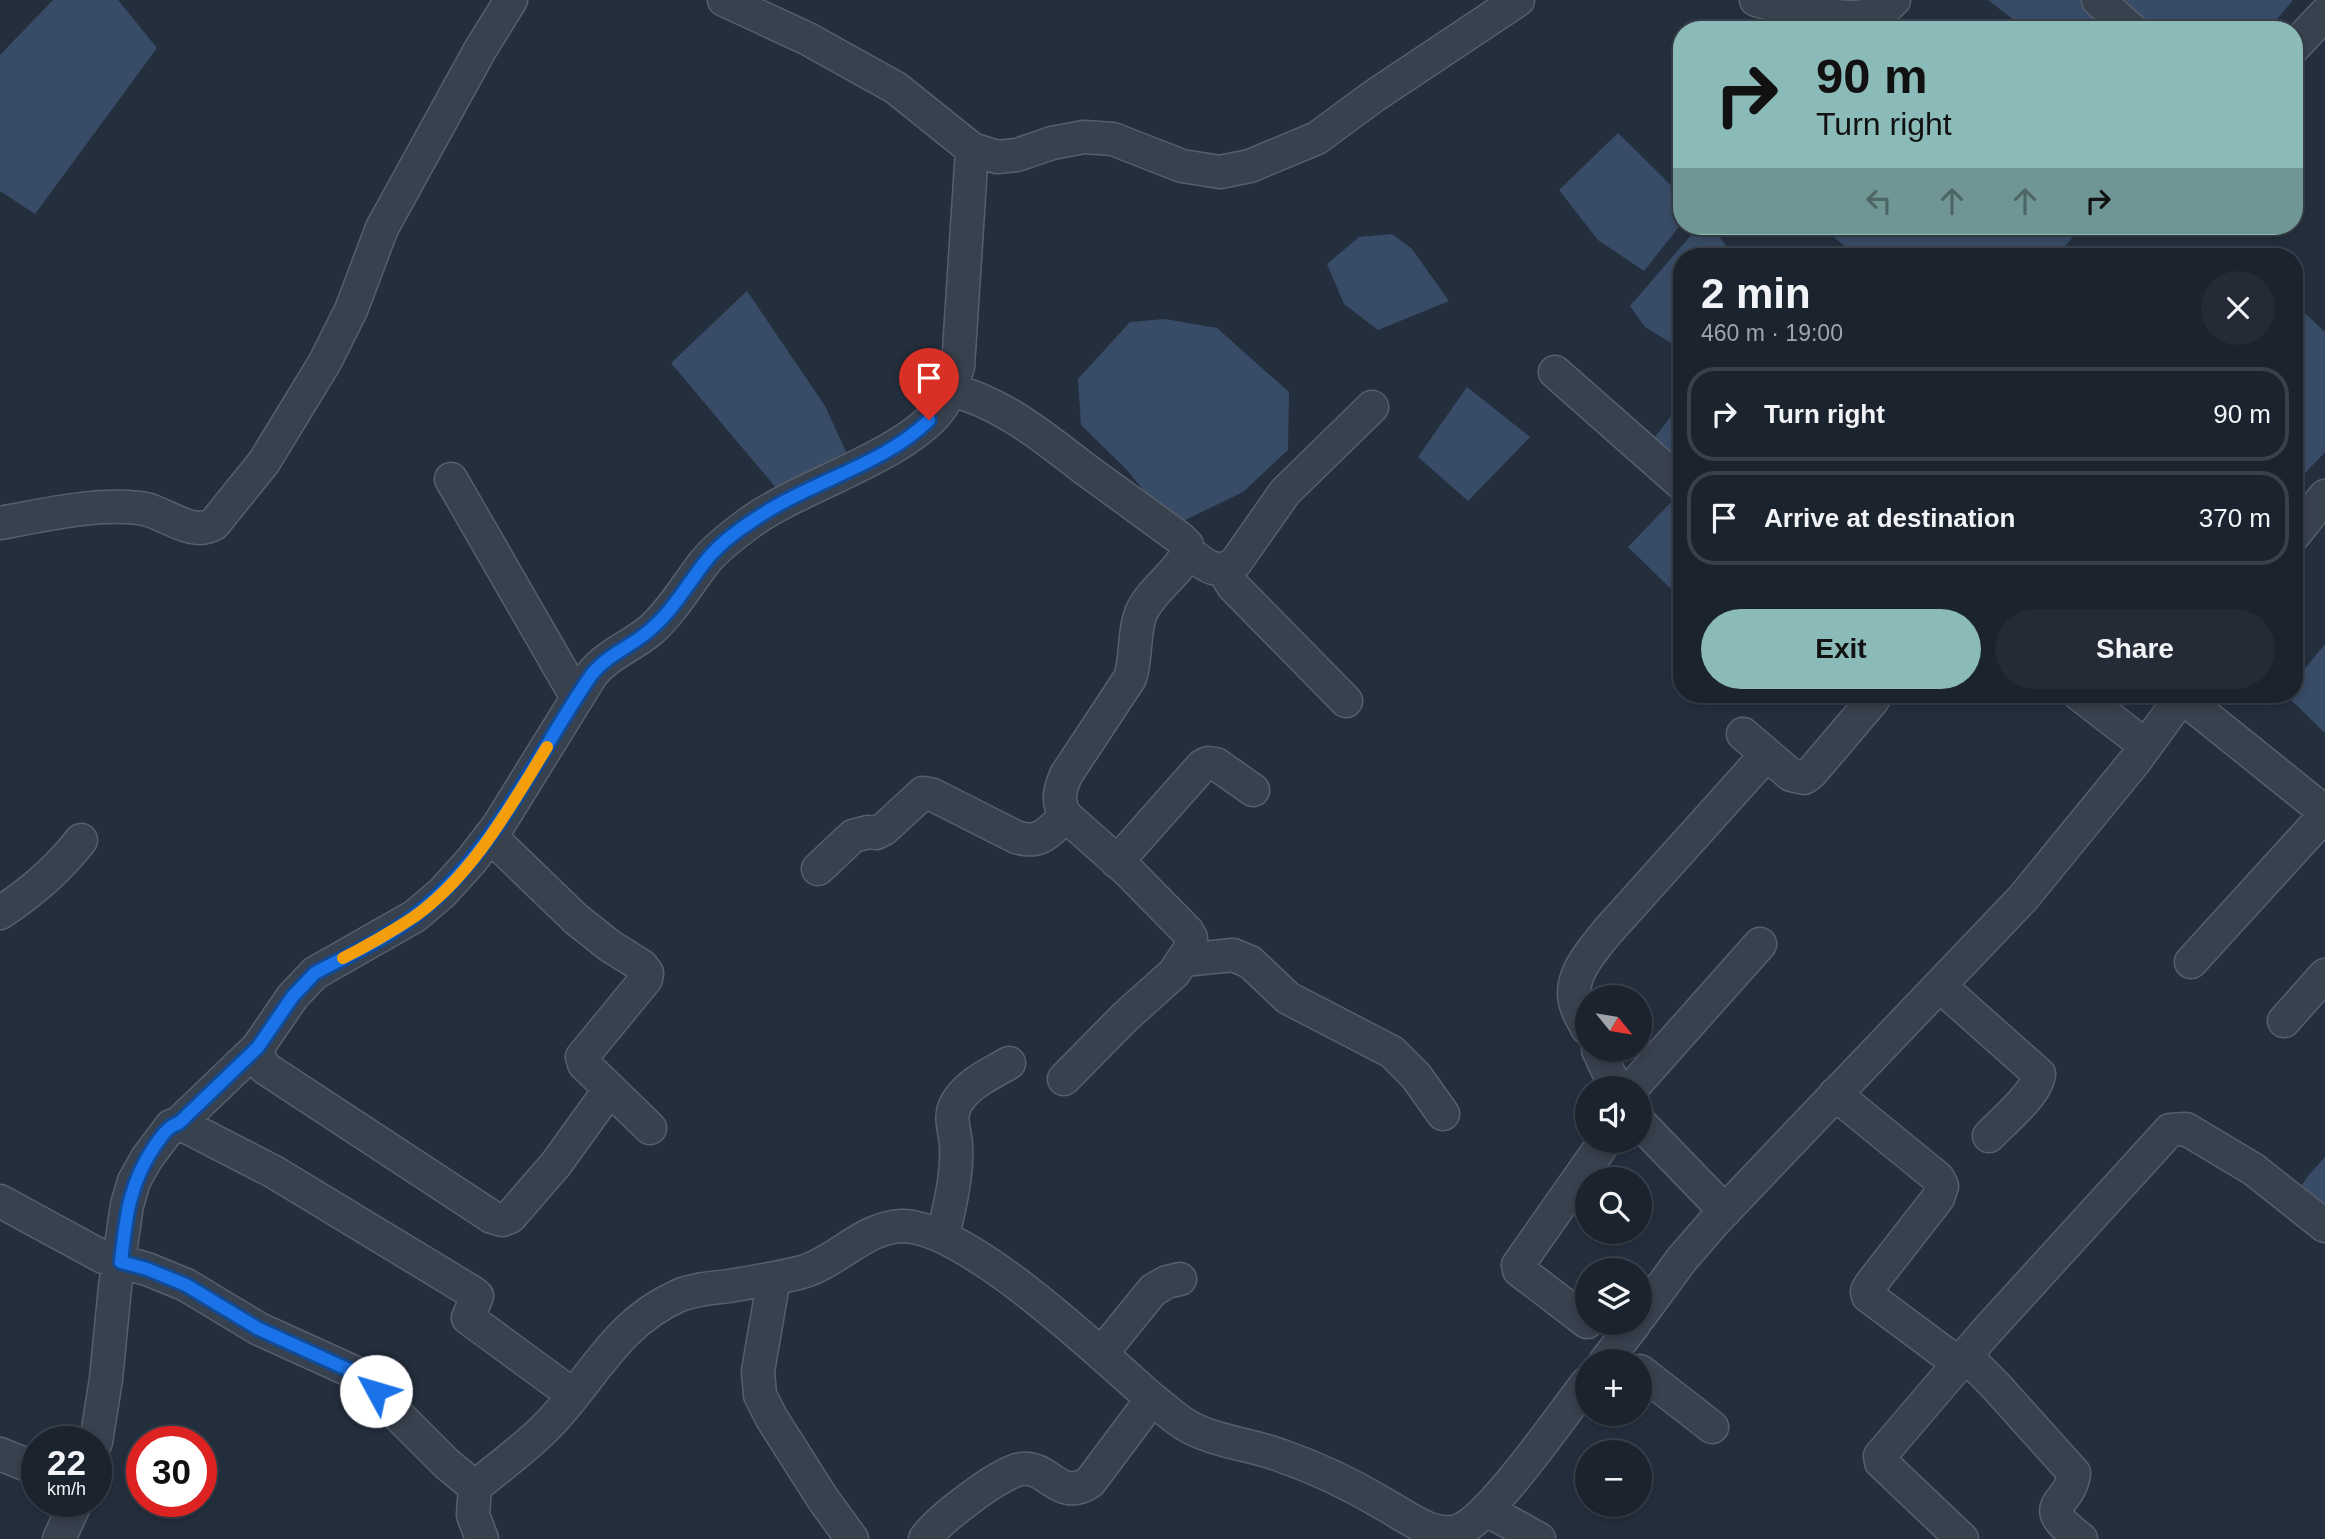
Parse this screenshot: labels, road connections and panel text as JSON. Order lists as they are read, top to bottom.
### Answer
{
  "north": "bottom right",
  "page": {
    "turn": ["90 m", "Turn right"],
    "heading": ["2 min", "460 m · 19:00"],
    "list": [
      {
        "name": "Turn right",
        "value": "90 m"
      },
      {
        "name": "Arrive at destination",
        "value": "370 m"
      }
    ],
    "buttons": ["Exit", "Share"],
    "map_buttons": ["+", "−"],
    "speed": "22 km/h",
    "limit": "30"
  }
}
